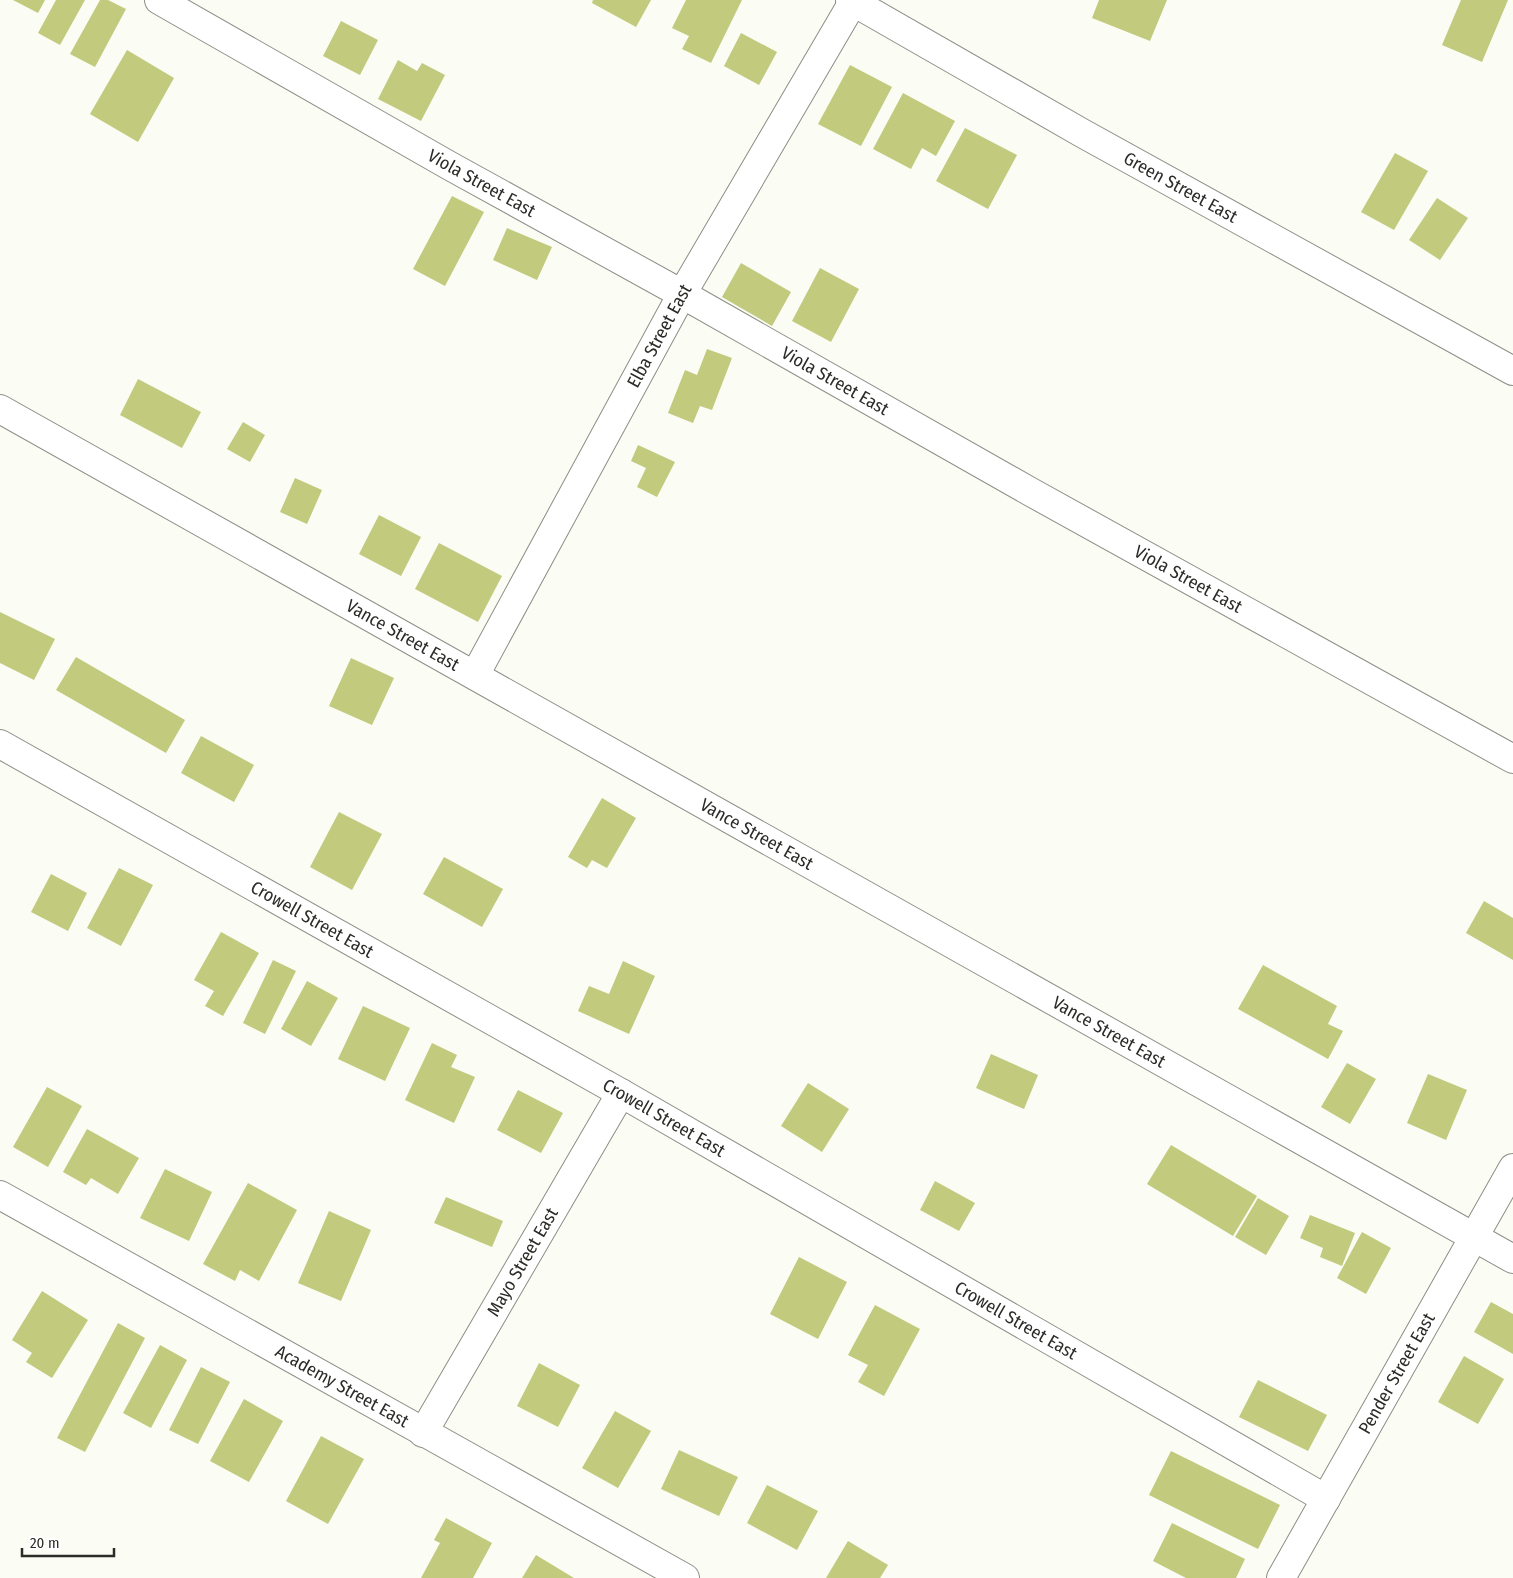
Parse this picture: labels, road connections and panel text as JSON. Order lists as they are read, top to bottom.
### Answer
{
  "streets": {
    "street": [
      "Viola Street East",
      "Green Street East",
      "Elba Street East",
      "Vance Street East",
      "Crowell Street East",
      "Mayo Street East",
      "Pender Street East",
      "Academy Street East"
    ]
  },
  "crossings": [
    ["Viola Street East", "Elba Street East"],
    ["Green Street East", "Elba Street East"],
    ["Elba Street East", "Vance Street East"],
    ["Vance Street East", "Pender Street East"],
    ["Crowell Street East", "Mayo Street East"],
    ["Crowell Street East", "Pender Street East"],
    ["Mayo Street East", "Academy Street East"]
  ],
  "scale_bar": "20 m"
}
